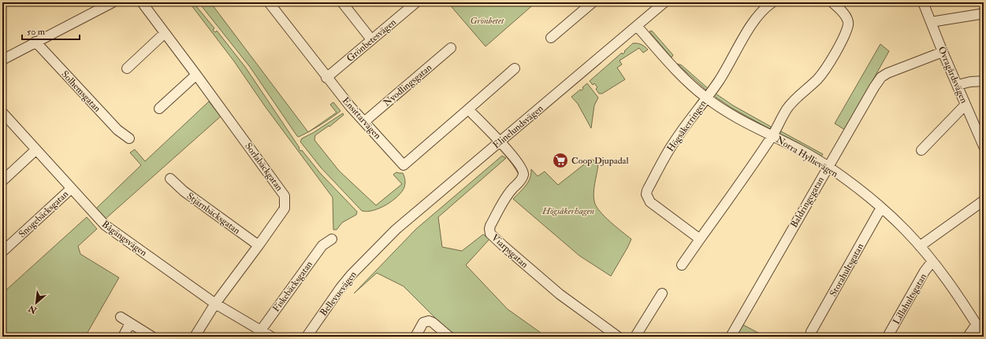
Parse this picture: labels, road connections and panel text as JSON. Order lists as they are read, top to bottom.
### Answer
{
  "streets": {
    "street": [
      "Grönbetesvägen",
      "Övragårdsvägen",
      "Nyodlingsgatan",
      "Solhemsgatan",
      "Ensittarvägen",
      "Högsåkerringen",
      "Elinelundsvägen",
      "Norra Hyllievägen",
      "Sorlabäckgatan",
      "Baldringegatan",
      "Stjärnbäcksgatan",
      "Snogebäcksgatan",
      "Bågängsvägen",
      "Viarpsgatan",
      "Storahultsgatan",
      "Fiskebäcksgatan",
      "Bellevuevägen",
      "Lillahultsgatan"
    ]
  },
  "crossings": [
    ["Grönbetesvägen", "Ensittarvägen"],
    ["Övragårdsvägen", "Baldringegatan"],
    ["Nyodlingsgatan", "Ensittarvägen"],
    ["Högsåkerringen", "Norra Hyllievägen"],
    ["Elinelundsvägen", "Norra Hyllievägen"],
    ["Elinelundsvägen", "Viarpsgatan"],
    ["Elinelundsvägen", "Bellevuevägen"],
    ["Norra Hyllievägen", "Baldringegatan"],
    ["Norra Hyllievägen", "Storahultsgatan"],
    ["Norra Hyllievägen", "Lillahultsgatan"],
    ["Sorlabäckgatan", "Stjärnbäcksgatan"],
    ["Sorlabäckgatan", "Bågängsvägen"],
    ["Snogebäcksgatan", "Bågängsvägen"],
    ["Bågängsvägen", "Fiskebäcksgatan"]
  ],
  "parks": ["Grönbetet", "Högsåkerhagen"],
  "places": {
    "supermarket": ["Coop Djupadal"]
  },
  "scale_bar": "50 m",
  "north": "bottom left"
}
